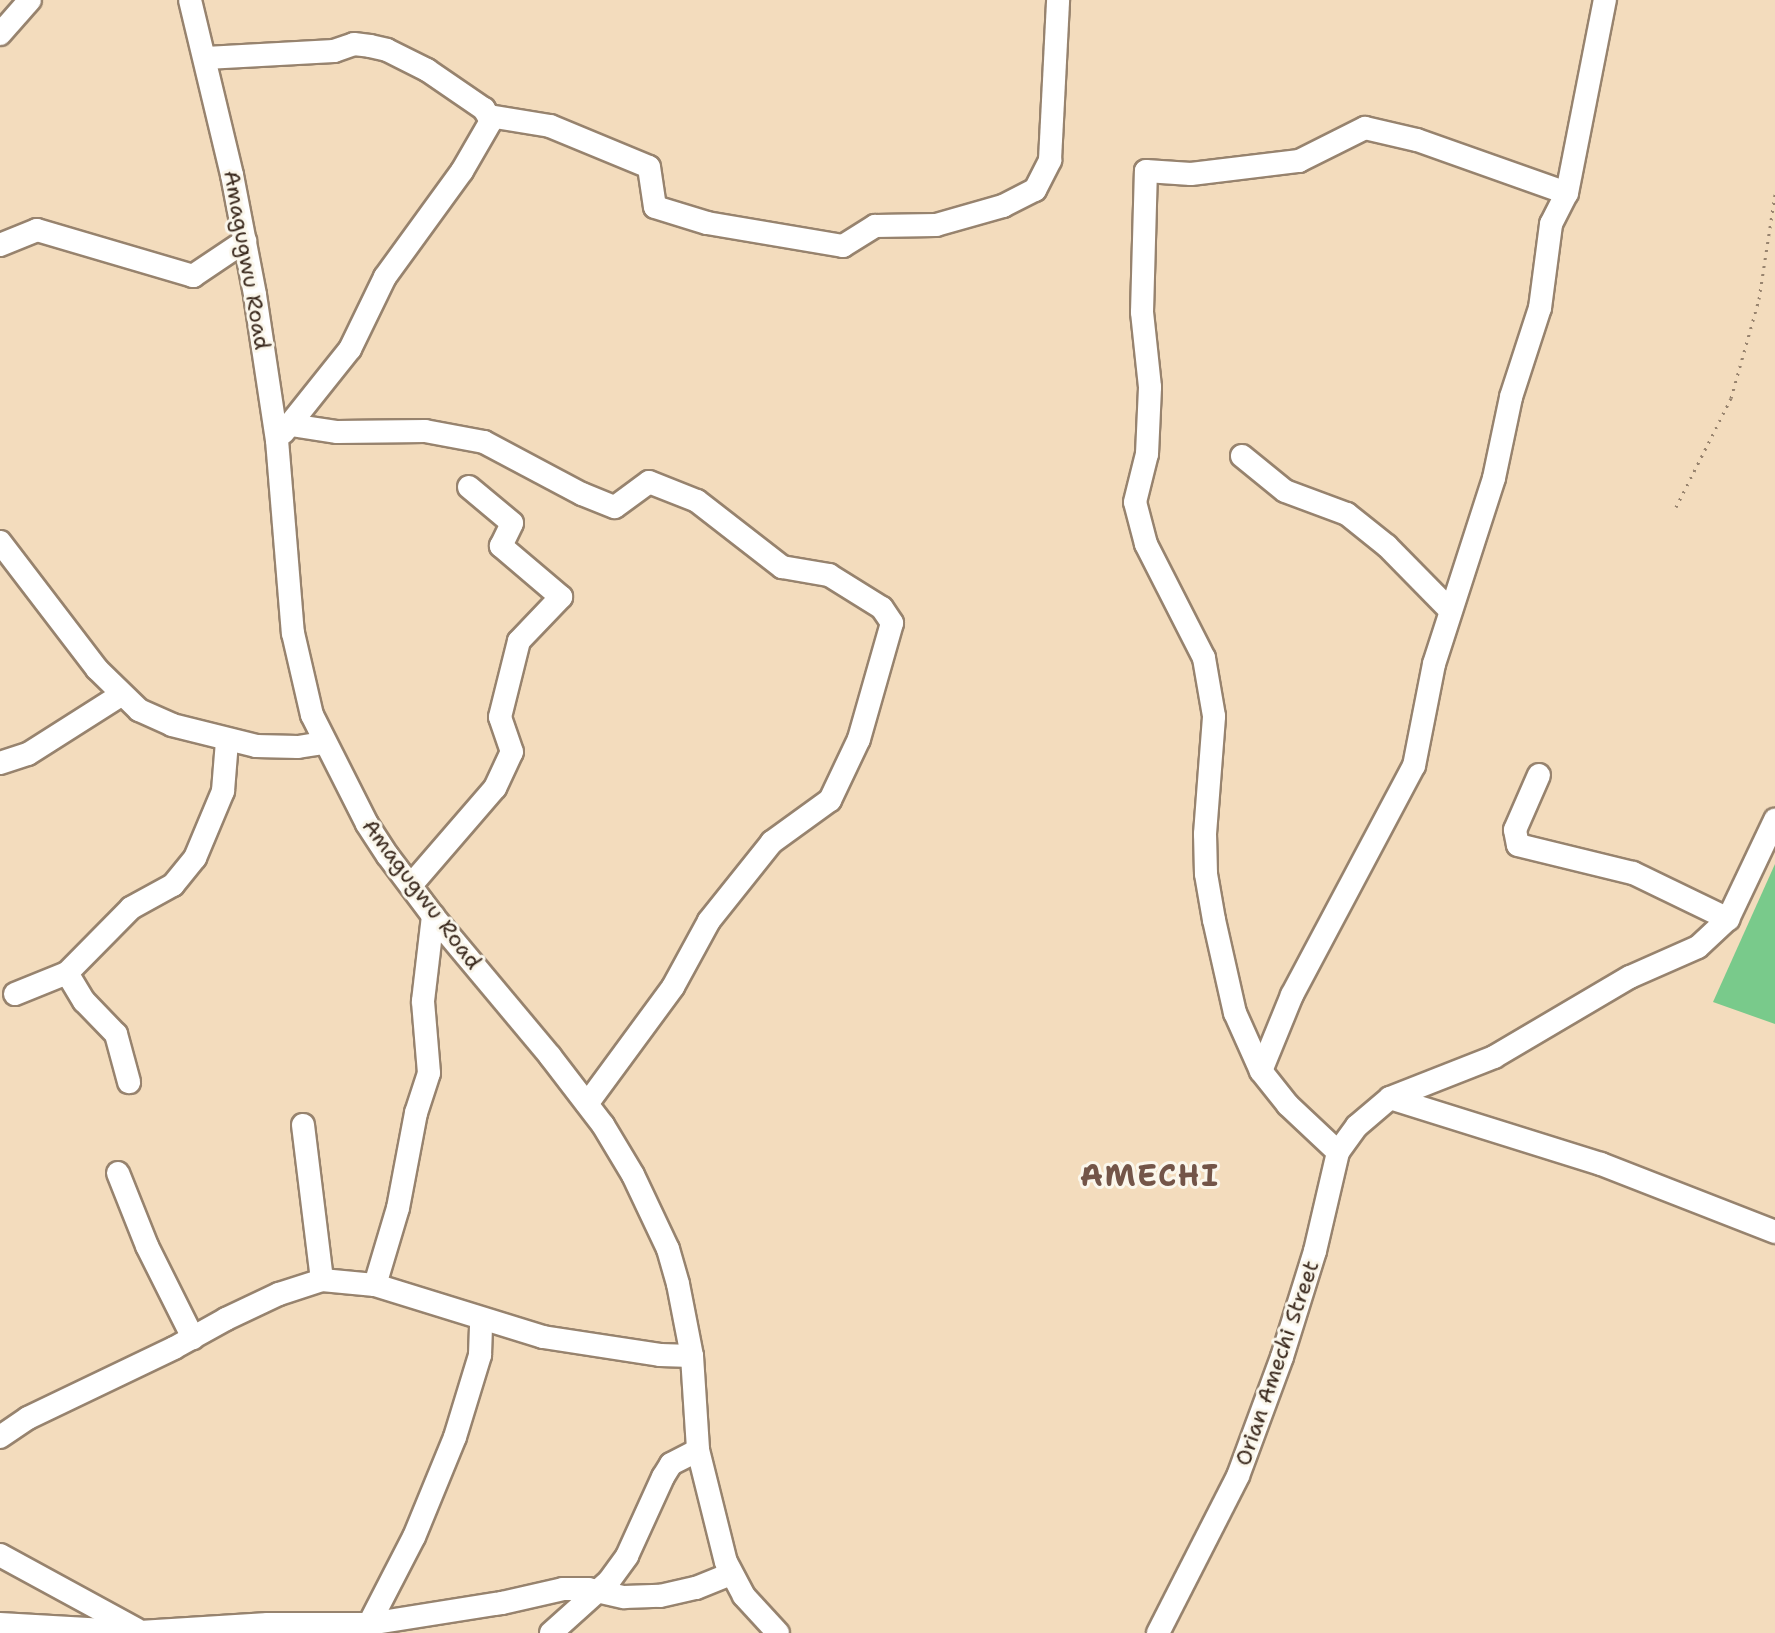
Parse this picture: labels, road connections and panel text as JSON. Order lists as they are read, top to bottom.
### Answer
{
  "streets": {
    "street": ["Amagugwu Road", "Orian Amechi Street"]
  },
  "districts": ["AMECHI"]
}
